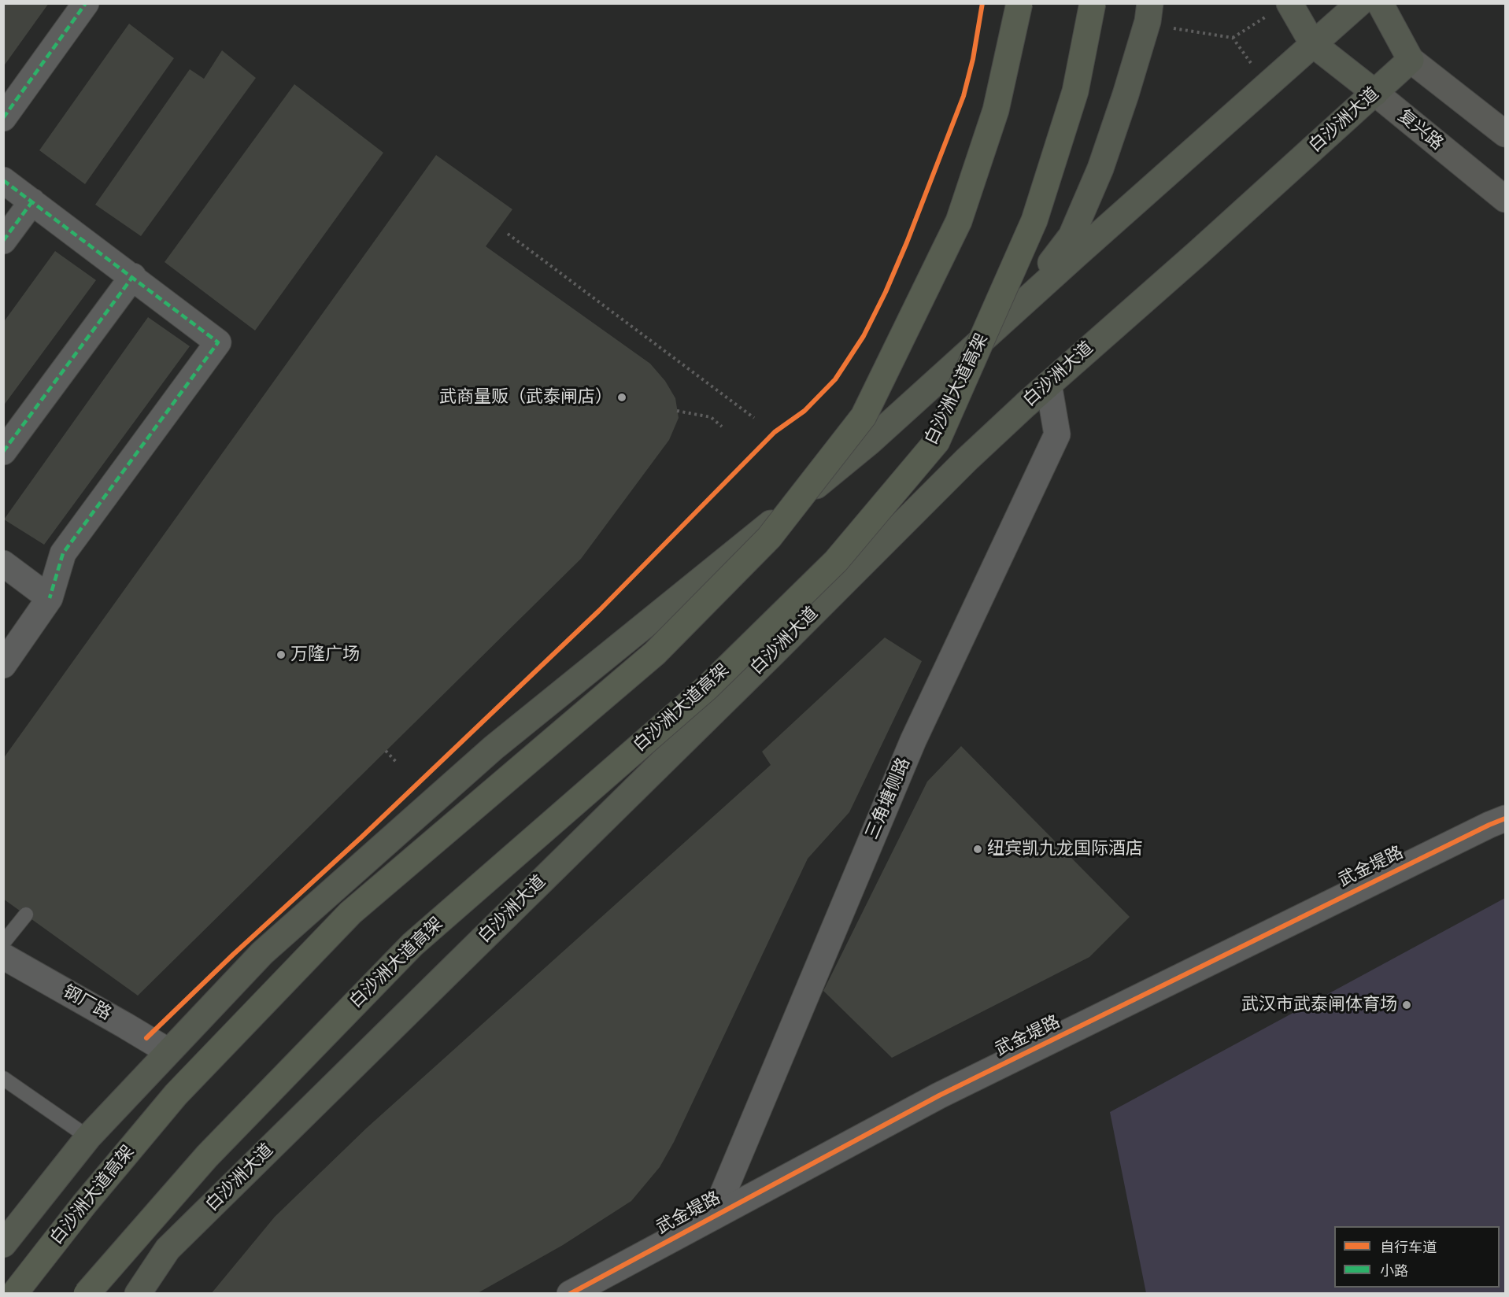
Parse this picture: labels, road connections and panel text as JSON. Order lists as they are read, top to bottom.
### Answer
{
  "streets": {
    "highway": ["白沙洲大道高架"],
    "main road": ["白沙洲大道", "复兴路"],
    "street": ["三角塘侧路", "武金堤路", "钢厂路"]
  },
  "crossings": [
    ["白沙洲大道", "复兴路"],
    ["白沙洲大道", "三角塘侧路"],
    ["三角塘侧路", "武金堤路"]
  ],
  "places": [
    "武商量贩（武泰闸店）",
    "万隆广场",
    "纽宾凯九龙国际酒店",
    "武汉市武泰闸体育场"
  ],
  "legend": ["自行车道", "小路"]
}
